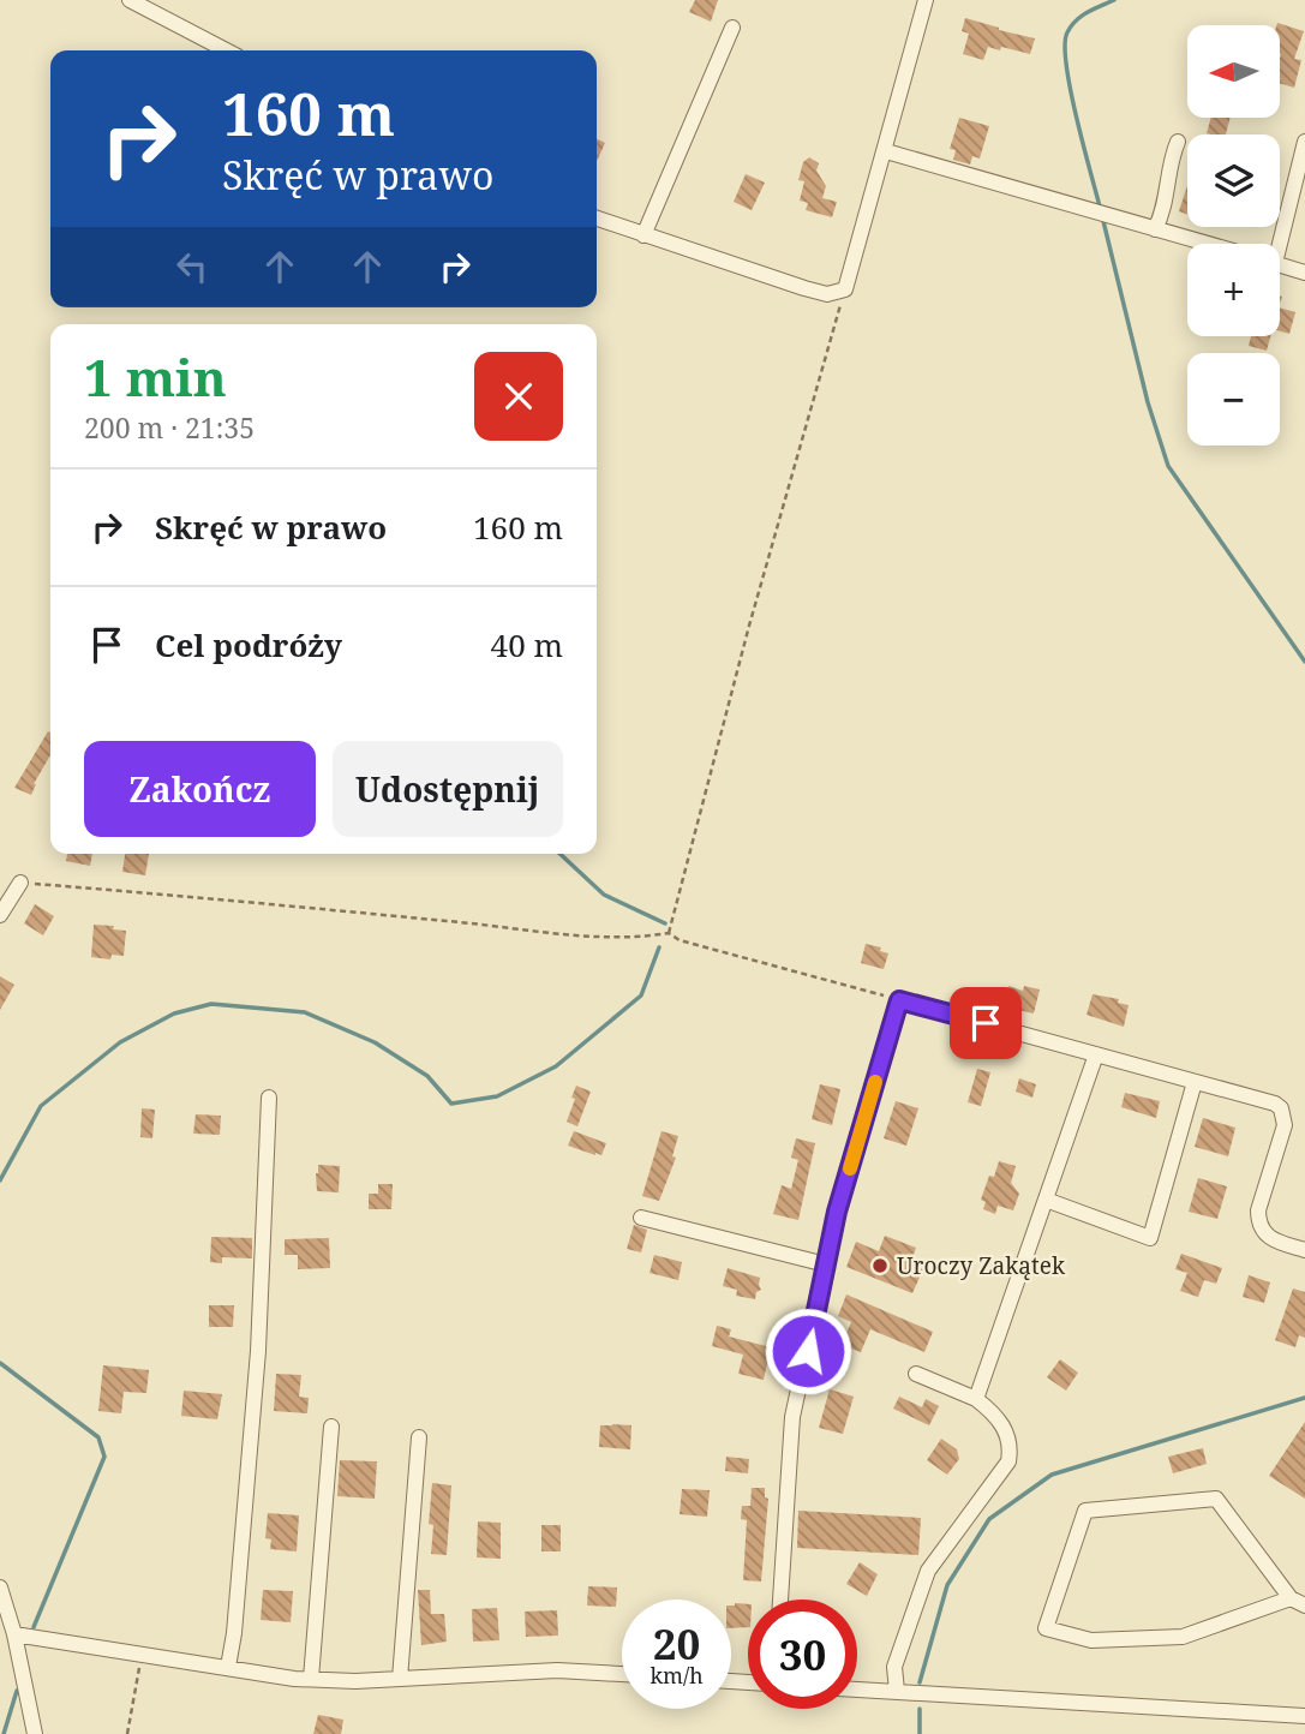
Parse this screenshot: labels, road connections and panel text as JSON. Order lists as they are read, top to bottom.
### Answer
{
  "places": ["Uroczy Zakątek"],
  "north": "left",
  "page": {
    "map_buttons": ["+", "−"],
    "turn": ["160 m", "Skręć w prawo"],
    "heading": ["1 min", "200 m · 21:35"],
    "list": [
      {
        "name": "Skręć w prawo",
        "value": "160 m"
      },
      {
        "name": "Cel podróży",
        "value": "40 m"
      }
    ],
    "buttons": ["Zakończ", "Udostępnij"],
    "speed": "20 km/h",
    "limit": "30"
  }
}
